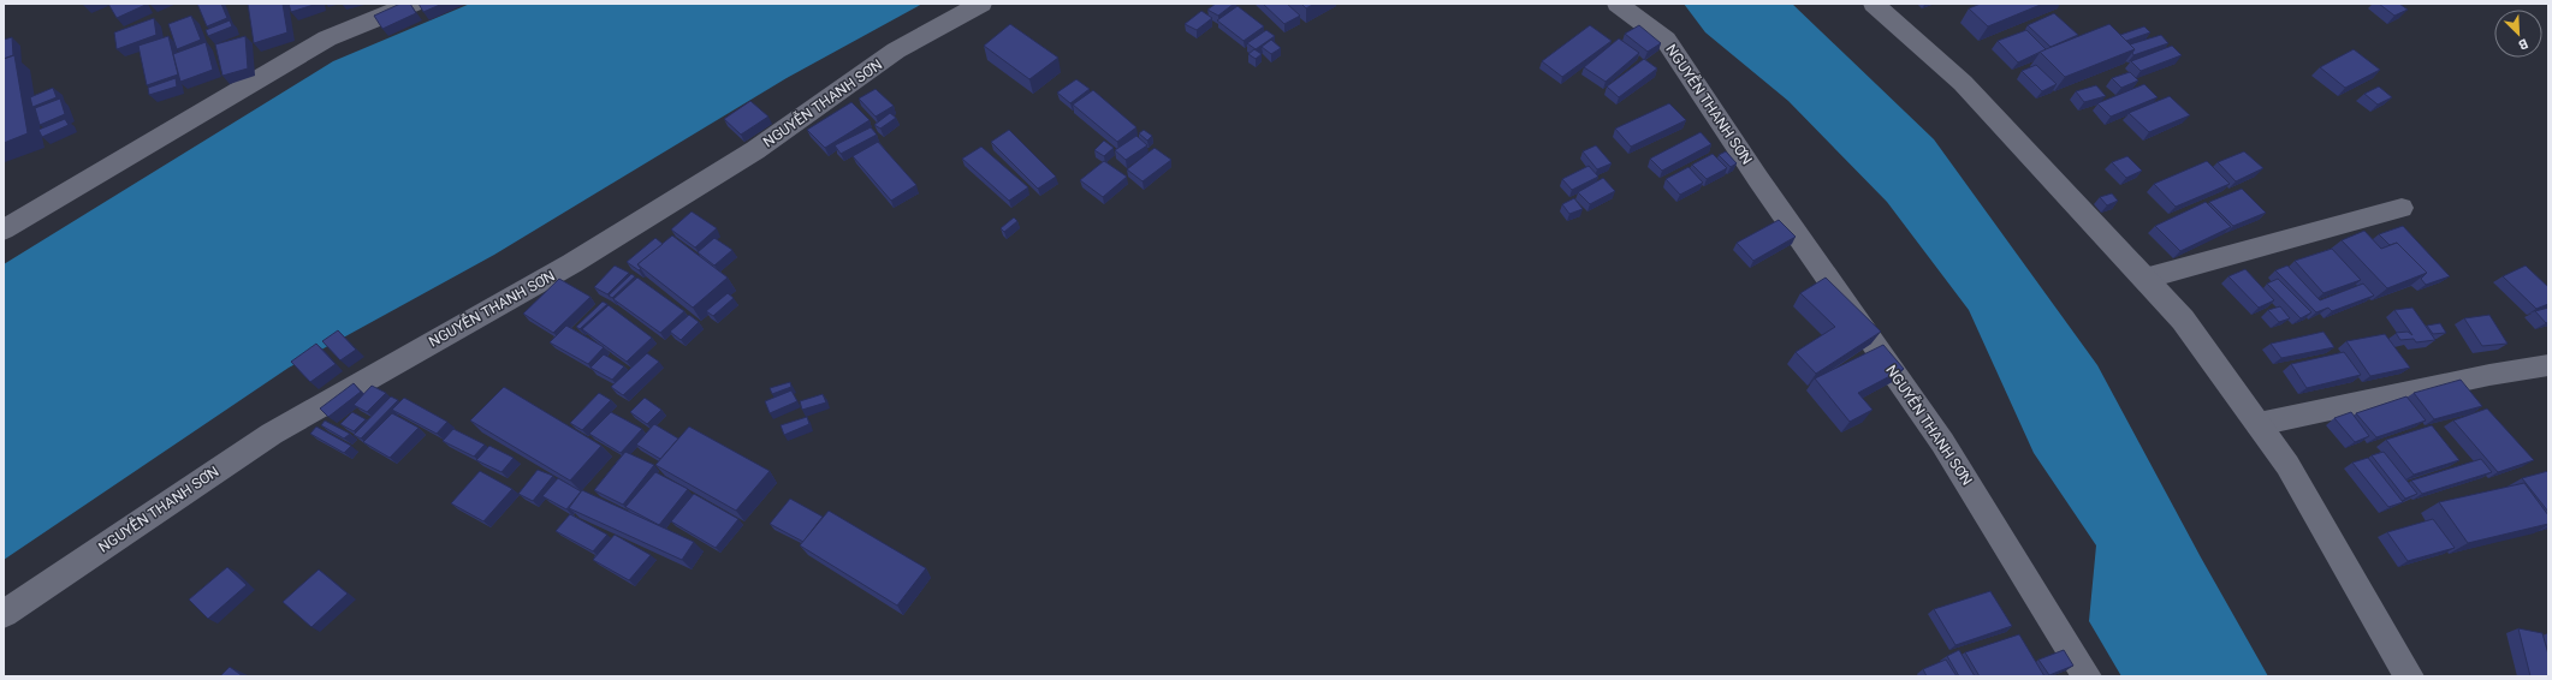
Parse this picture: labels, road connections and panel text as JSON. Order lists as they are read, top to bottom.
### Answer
{
  "streets": {
    "street": ["NGUYỄN THANH SƠN"]
  },
  "north": "bottom right"
}
